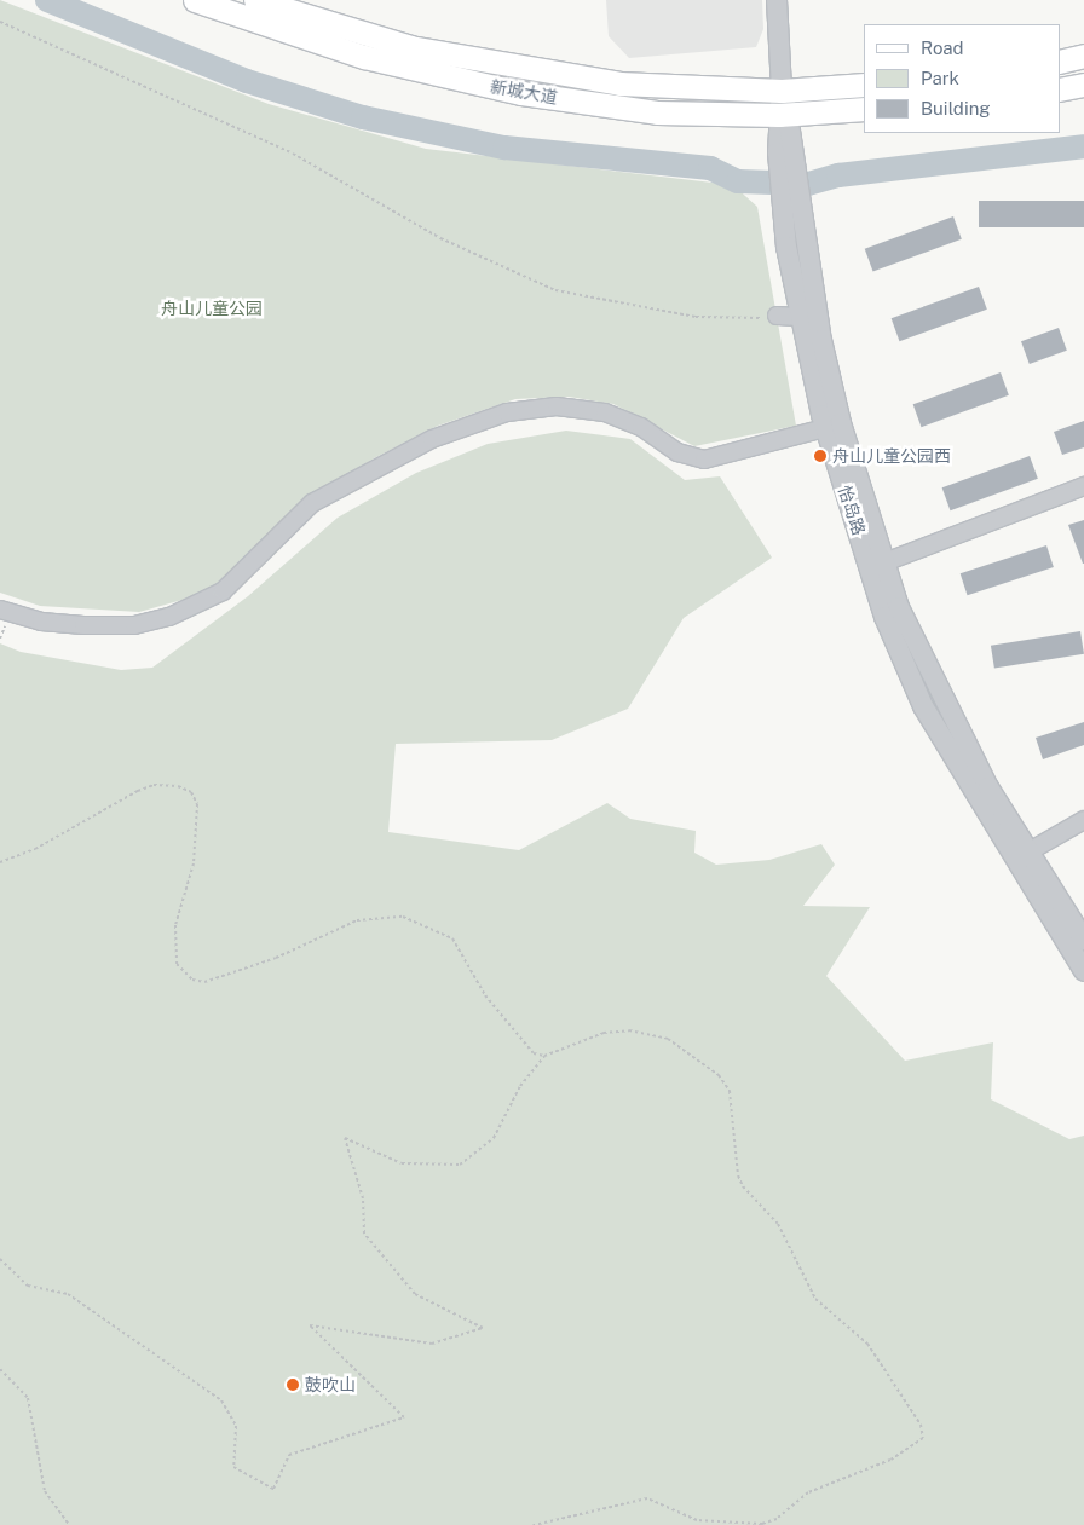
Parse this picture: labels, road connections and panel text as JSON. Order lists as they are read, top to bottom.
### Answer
{
  "streets": {
    "main road": ["新城大道"],
    "street": ["怡岛路"]
  },
  "crossings": [
    ["新城大道", "怡岛路"]
  ],
  "parks": ["舟山儿童公园"],
  "places": ["舟山儿童公园西", "鼓吹山"],
  "legend": ["Road", "Park", "Building"]
}
